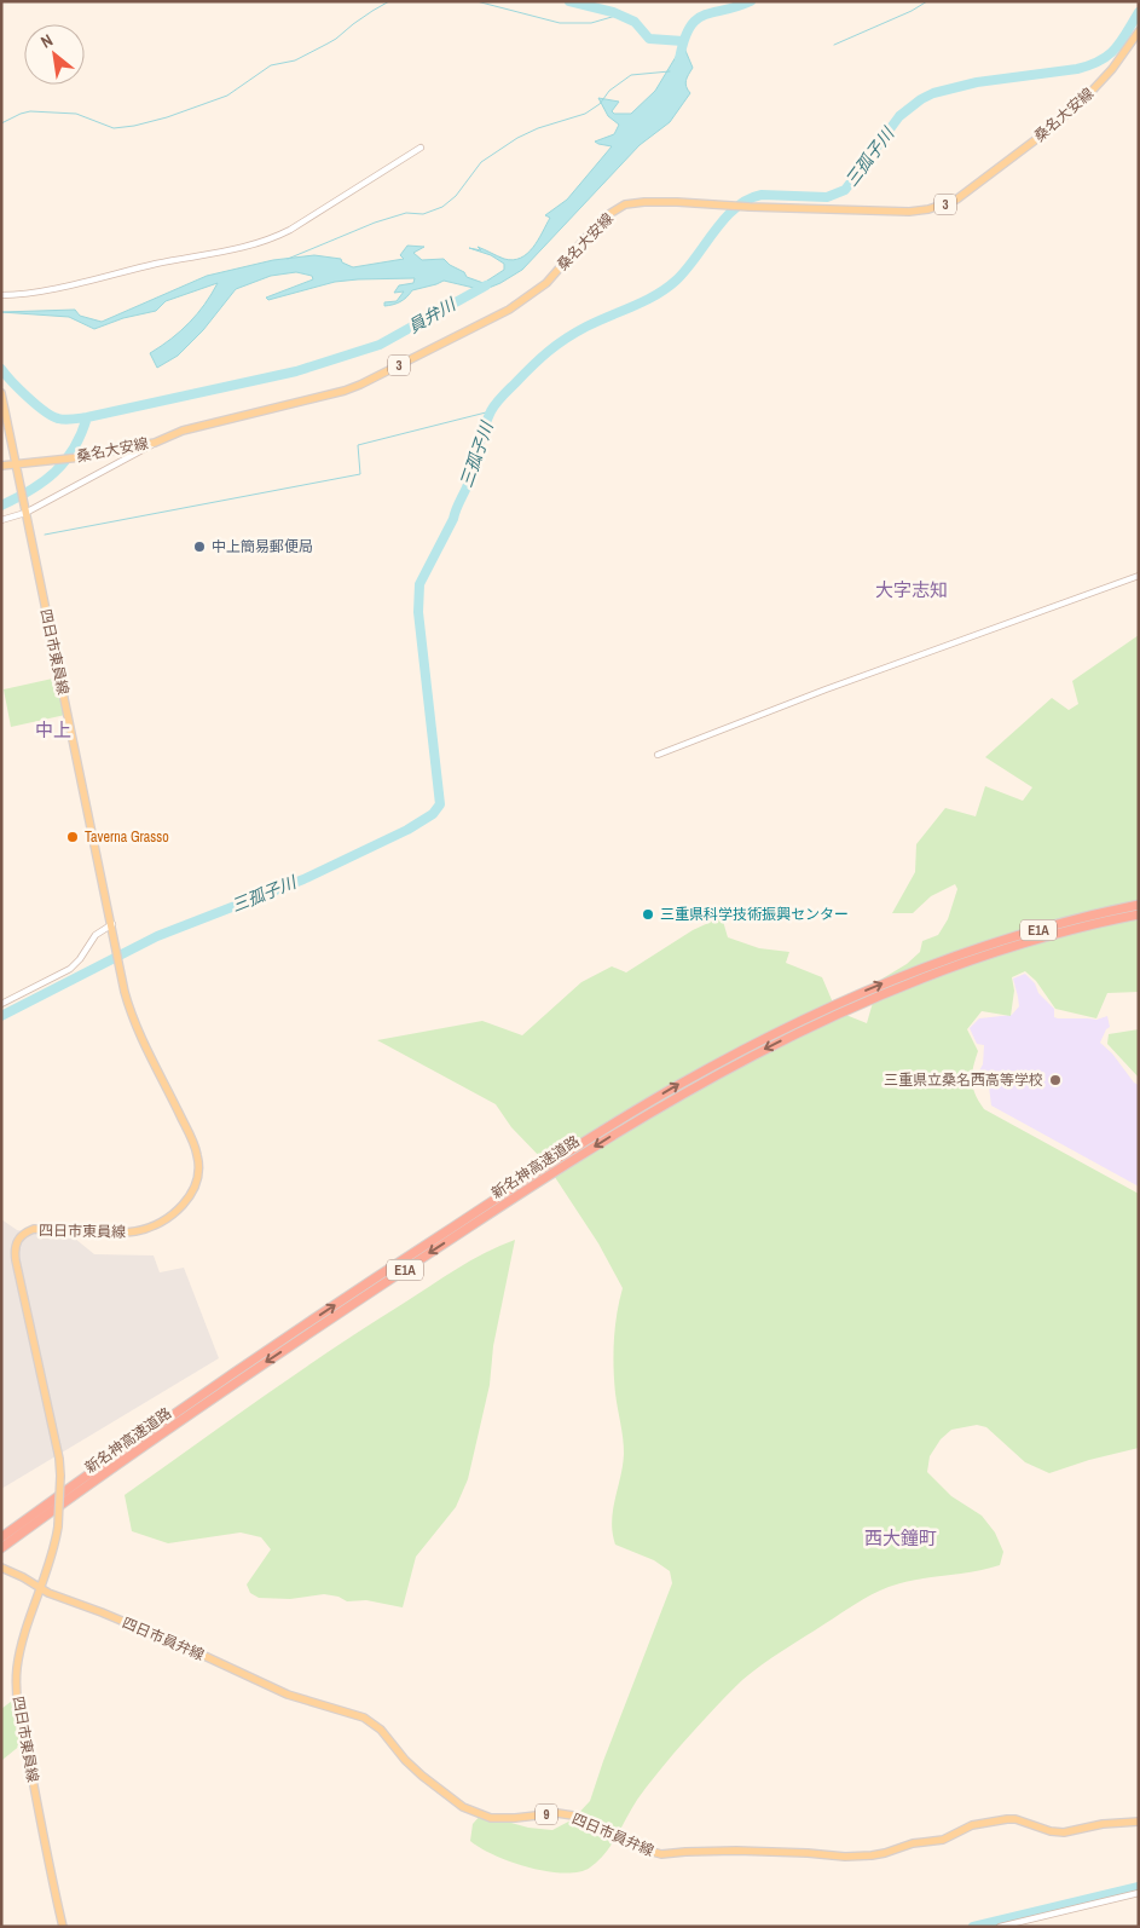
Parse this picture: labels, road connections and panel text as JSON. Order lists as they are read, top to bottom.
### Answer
{
  "streets": {
    "highway": ["E1A", "新名神高速道路"],
    "main road": [
      "桑名大安線",
      "3",
      "四日市東員線",
      "四日市員弁線",
      "9"
    ]
  },
  "crossings": [
    ["桑名大安線", "四日市東員線"],
    ["四日市東員線", "四日市員弁線"]
  ],
  "districts": ["大字志知", "中上", "西大鐘町"],
  "water": ["三孤子川", "員弁川"],
  "places": [
    "中上簡易郵便局",
    "Taverna Grasso",
    "三重県科学技術振興センター",
    "三重県立桑名西高等学校"
  ],
  "north": "top left"
}
